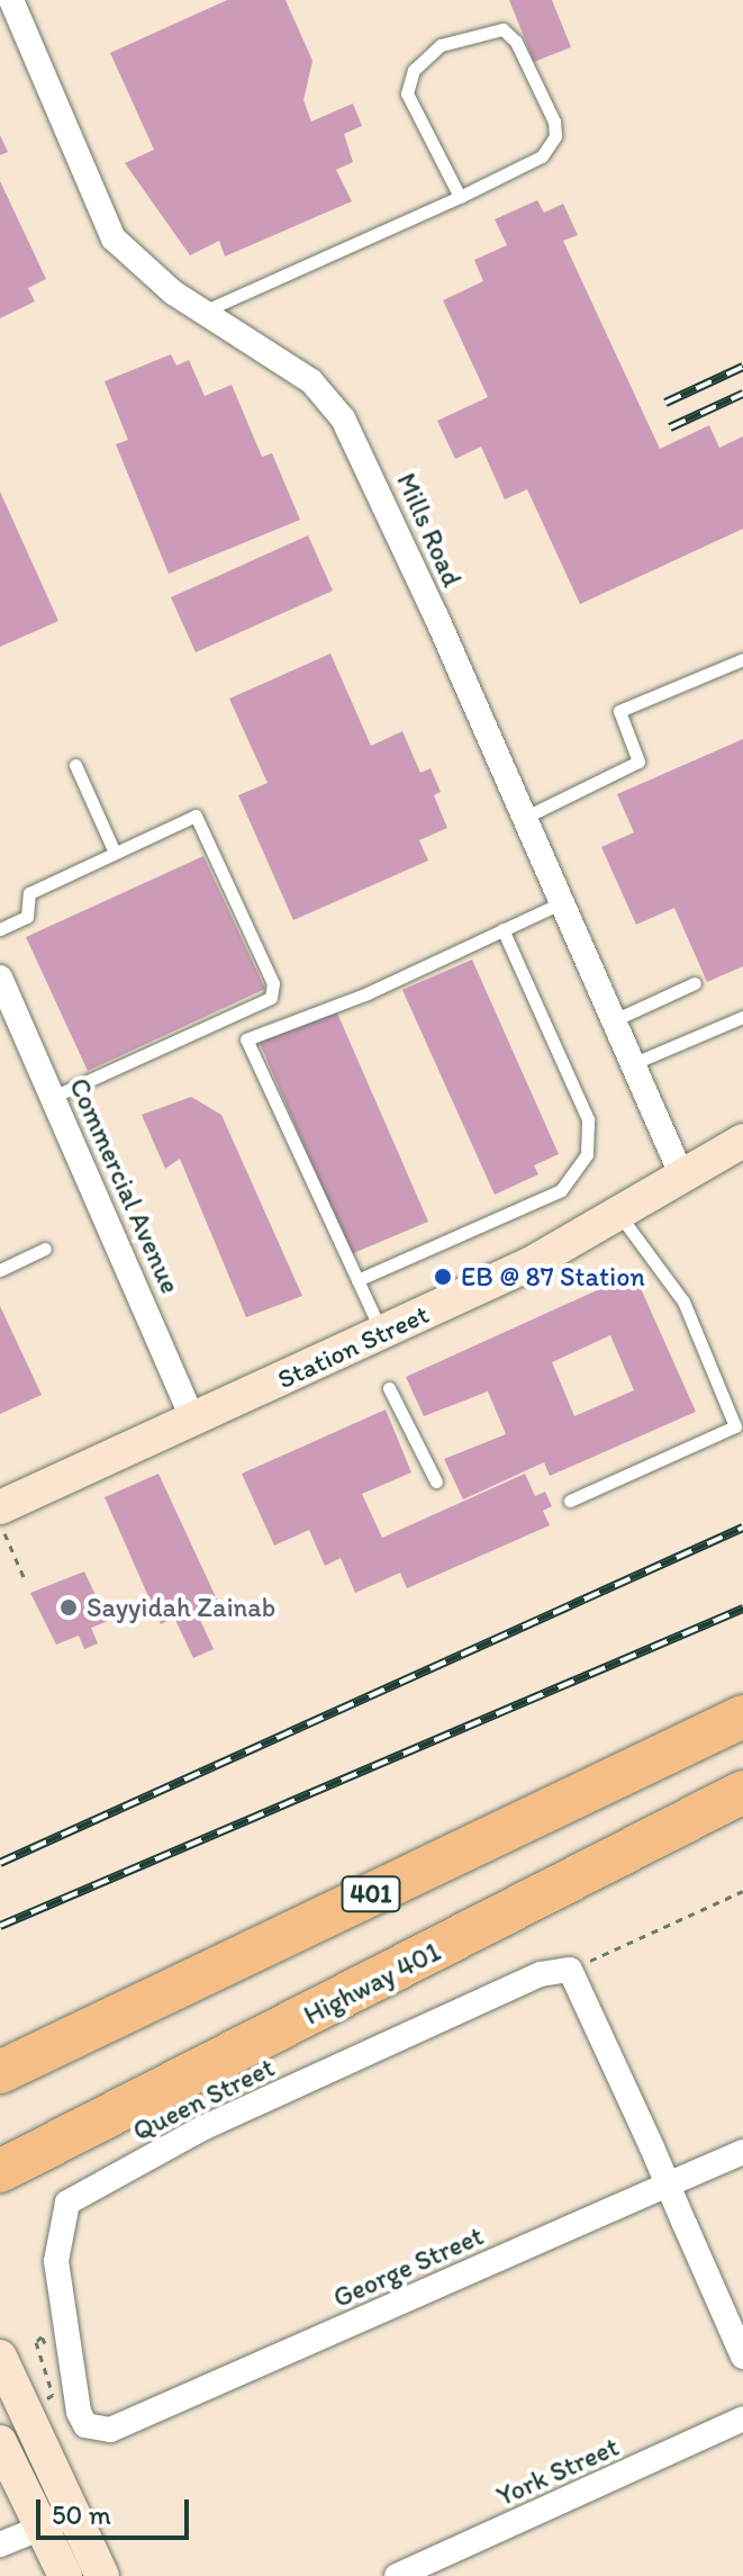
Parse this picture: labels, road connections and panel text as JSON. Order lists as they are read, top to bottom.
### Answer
{
  "streets": {
    "highway": ["401", "Highway 401"],
    "street": [
      "Mills Road",
      "Commercial Avenue",
      "Station Street",
      "Queen Street",
      "George Street",
      "York Street"
    ]
  },
  "crossings": [
    ["Mills Road", "Station Street"],
    ["Commercial Avenue", "Station Street"],
    ["Queen Street", "George Street"]
  ],
  "places": ["EB @ 87 Station", "Sayyidah Zainab"],
  "scale_bar": "50 m"
}
